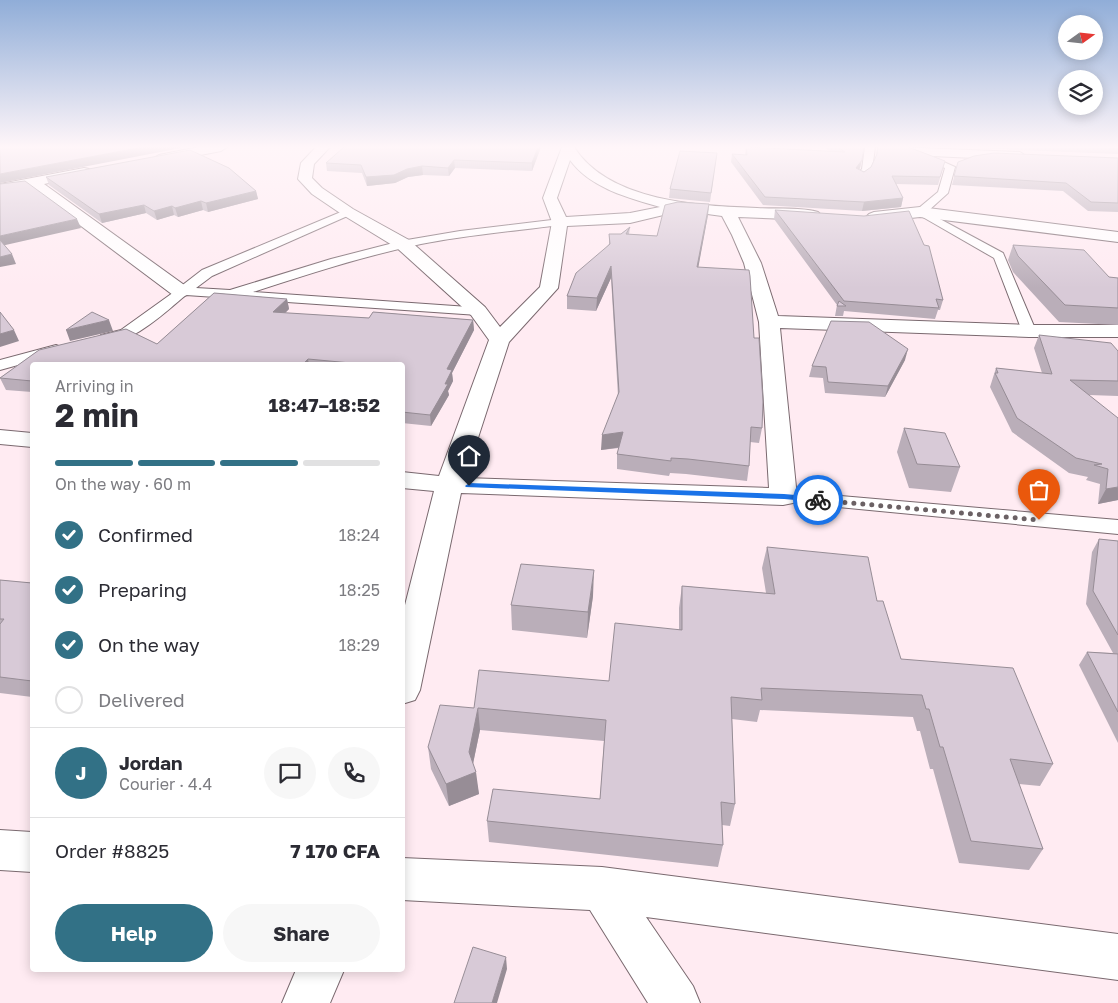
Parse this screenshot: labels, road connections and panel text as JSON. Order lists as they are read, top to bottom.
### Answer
{
  "north": "right",
  "page": {
    "heading": ["2 min", "Arriving in", "18:47–18:52"],
    "panel": [
      "Jordan",
      "Courier · 4.4",
      "Order #8825",
      "7 170 CFA"
    ],
    "bar": "On the way · 60 m",
    "list": [
      ["Confirmed", "18:24"],
      ["Preparing", "18:25"],
      ["On the way", "18:29"],
      "Delivered"
    ],
    "round": "J",
    "buttons": ["Help", "Share"]
  }
}
